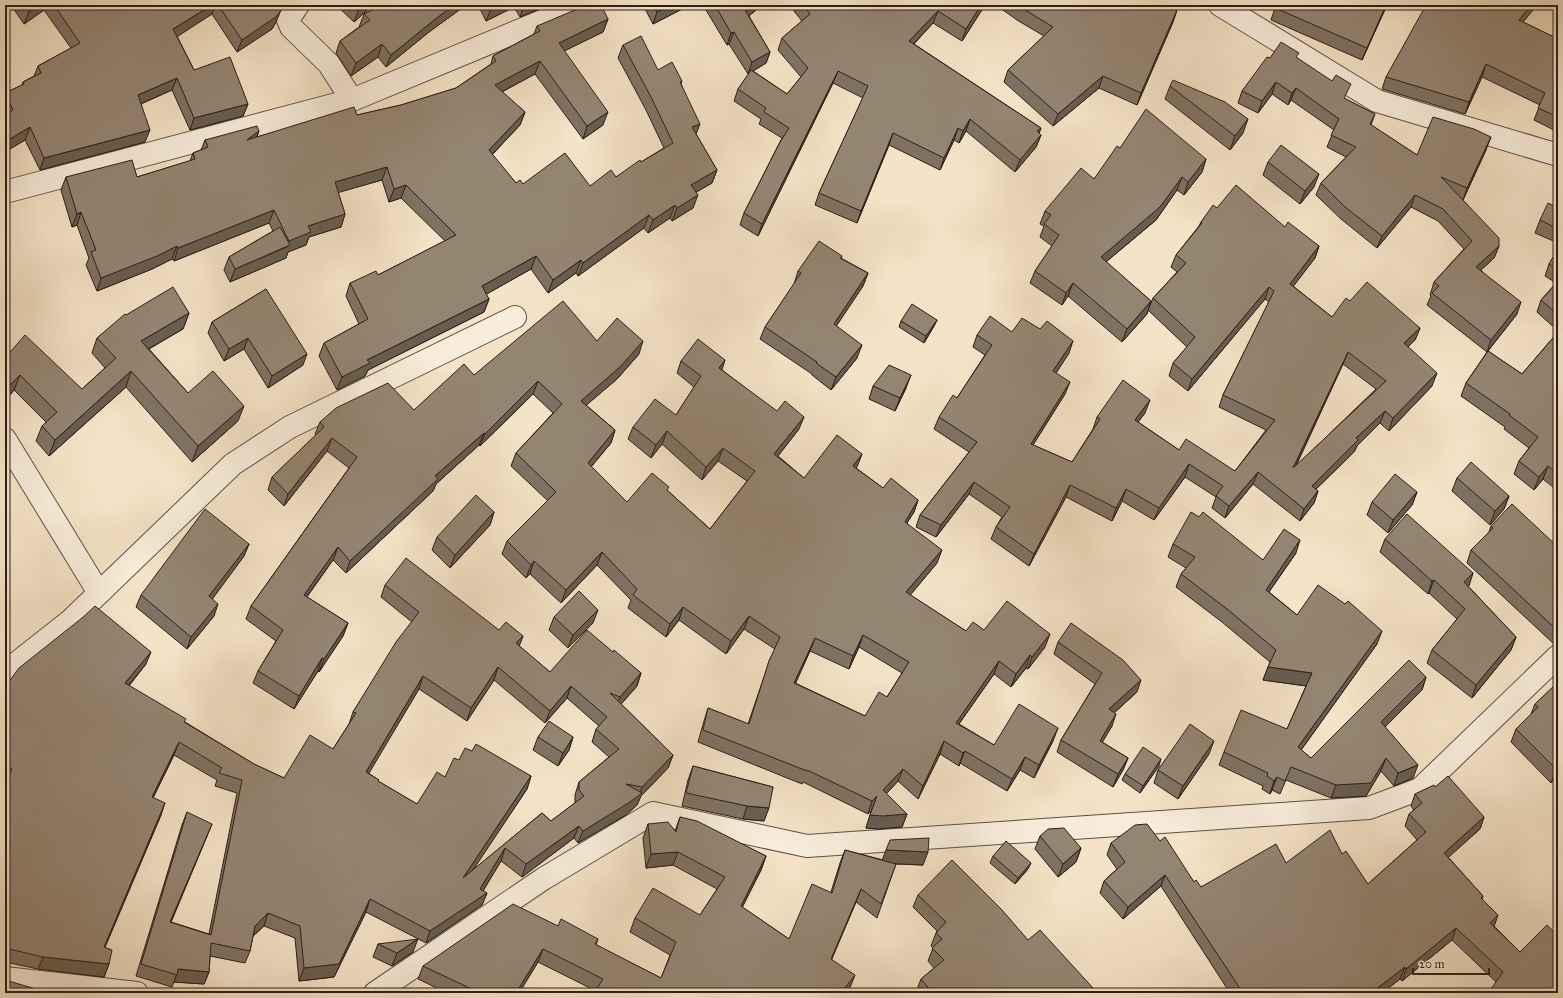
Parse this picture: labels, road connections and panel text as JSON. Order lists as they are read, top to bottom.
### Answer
{
  "scale_bar": "20 m"
}
